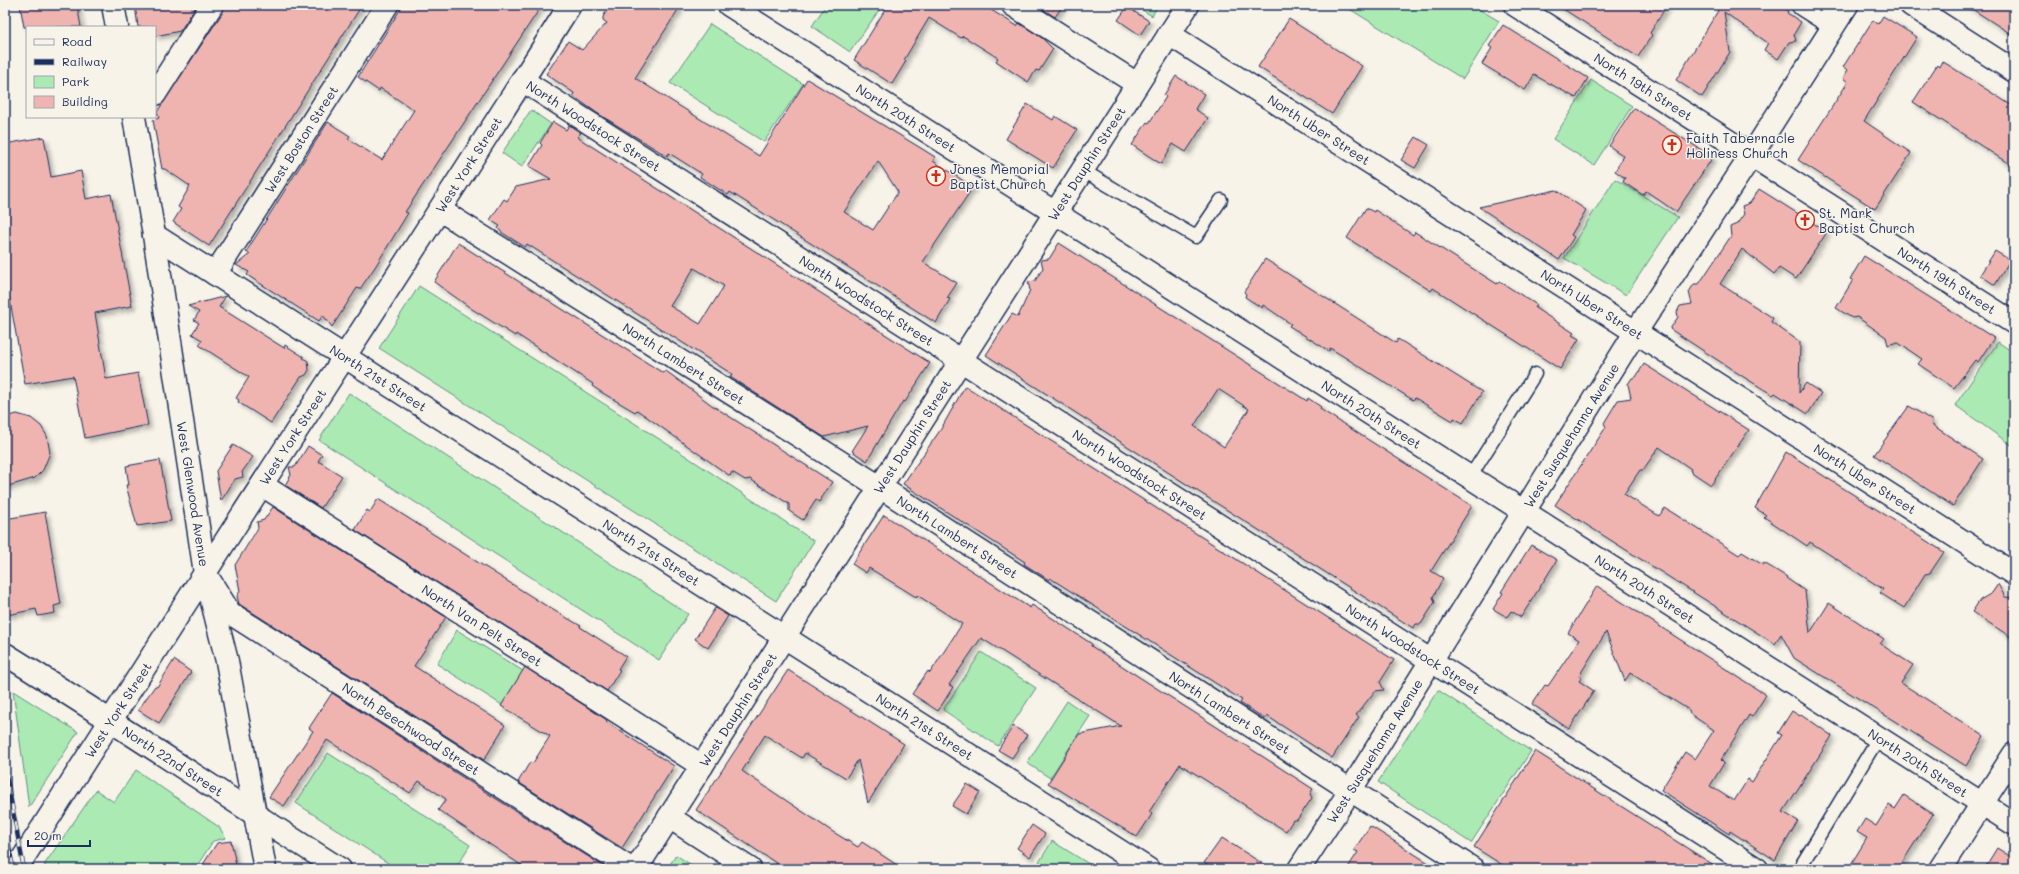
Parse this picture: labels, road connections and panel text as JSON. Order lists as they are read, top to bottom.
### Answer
{
  "streets": {
    "street": [
      "North 19th Street",
      "North 20th Street",
      "North Woodstock Street",
      "North Uber Street",
      "West Boston Street",
      "West Dauphin Street",
      "West York Street",
      "North Lambert Street",
      "North 21st Street",
      "West Susquehanna Avenue",
      "West Glenwood Avenue",
      "North Van Pelt Street",
      "North Beechwood Street",
      "North 22nd Street"
    ]
  },
  "crossings": [
    ["North 19th Street", "West Susquehanna Avenue"],
    ["North 20th Street", "West Dauphin Street"],
    ["North 20th Street", "West Susquehanna Avenue"],
    ["North Woodstock Street", "West Dauphin Street"],
    ["North Woodstock Street", "West York Street"],
    ["North Woodstock Street", "West Susquehanna Avenue"],
    ["North Uber Street", "West Dauphin Street"],
    ["North Uber Street", "West Susquehanna Avenue"],
    ["West Boston Street", "North 21st Street"],
    ["West Dauphin Street", "North Lambert Street"],
    ["West Dauphin Street", "North 21st Street"],
    ["West Dauphin Street", "North Van Pelt Street"],
    ["West York Street", "North Lambert Street"],
    ["West York Street", "North 21st Street"],
    ["West York Street", "West Glenwood Avenue"],
    ["West York Street", "North Van Pelt Street"],
    ["West York Street", "North Beechwood Street"],
    ["West York Street", "North 22nd Street"],
    ["North Lambert Street", "West Susquehanna Avenue"],
    ["North 21st Street", "West Glenwood Avenue"],
    ["West Glenwood Avenue", "North Beechwood Street"],
    ["West Glenwood Avenue", "North 22nd Street"]
  ],
  "places": {
    "church": ["Faith Tabernacle Holiness Church", "Jones Memorial Baptist Church", "St. Mark Baptist Church"]
  },
  "legend": [
    "Road",
    "Railway",
    "Park",
    "Building"
  ],
  "scale_bar": "20 m"
}
